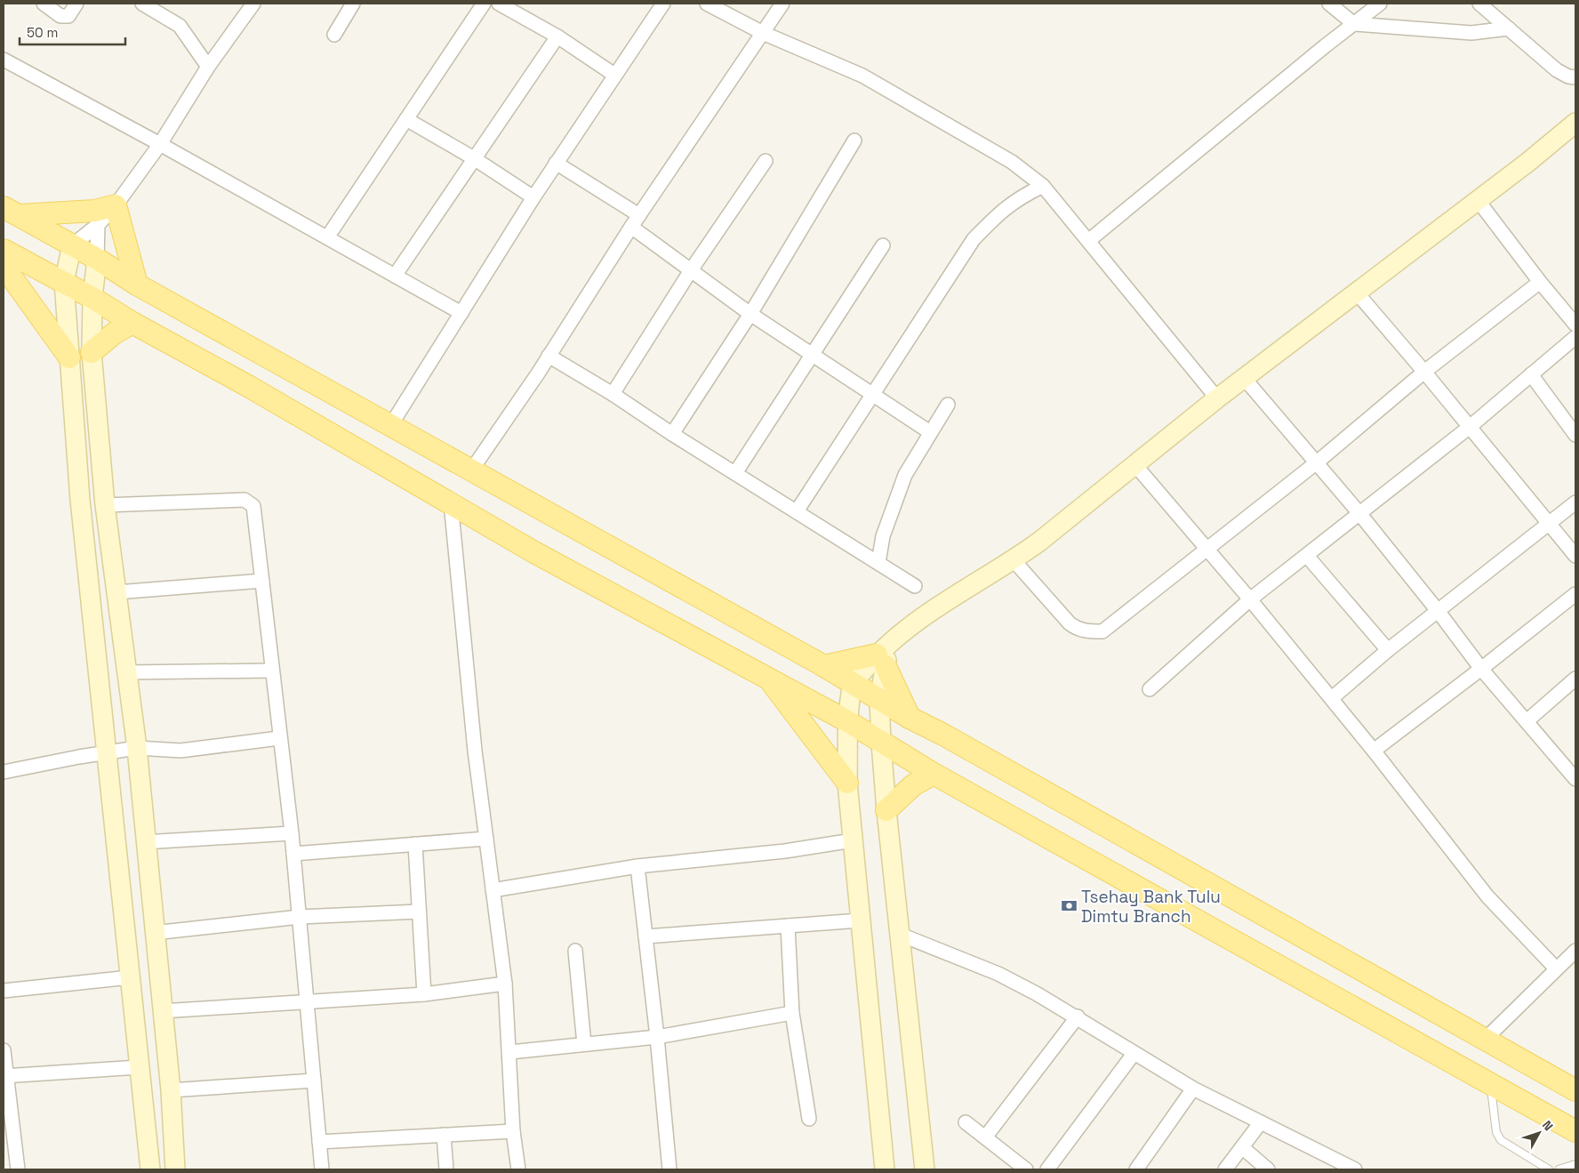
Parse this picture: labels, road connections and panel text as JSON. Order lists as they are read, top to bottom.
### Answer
{
  "places": {
    "bank": ["Tsehay Bank Tulu Dimtu Branch"]
  },
  "scale_bar": "50 m",
  "north": "top right"
}
